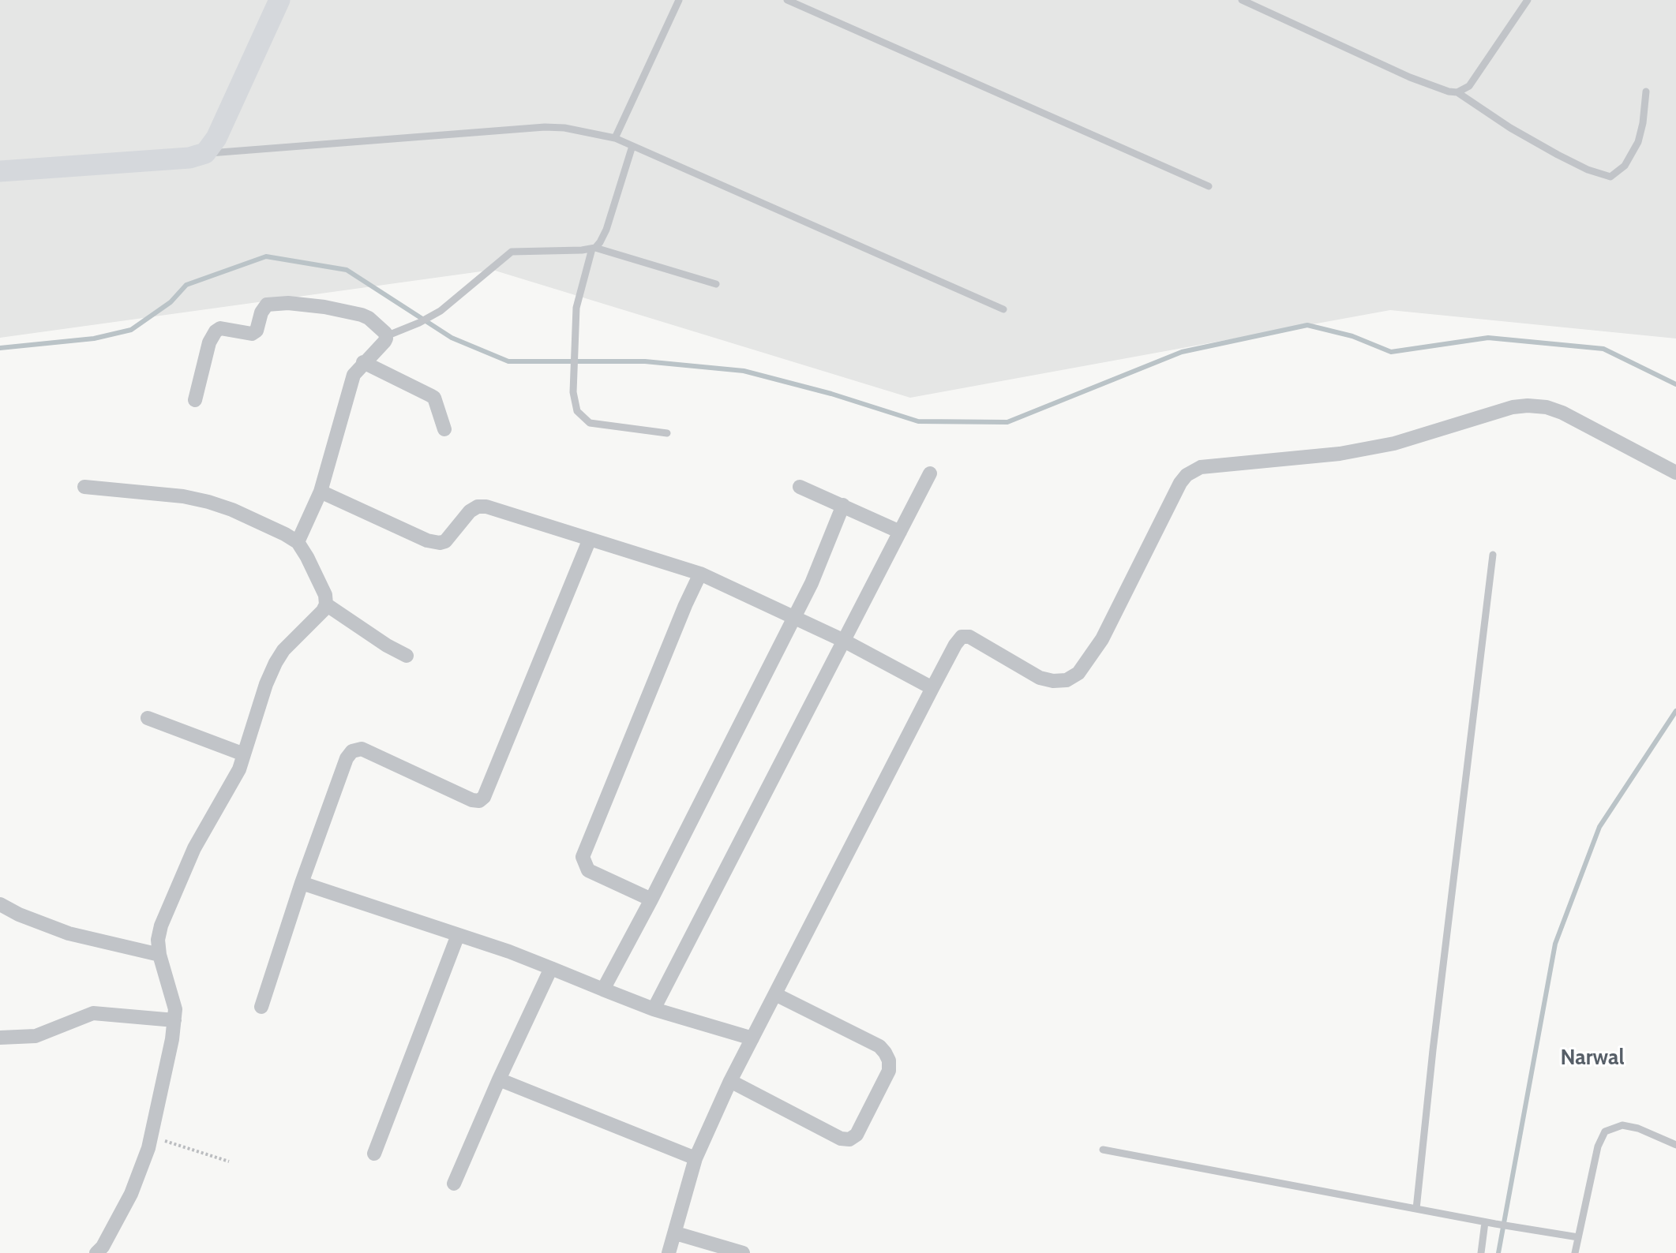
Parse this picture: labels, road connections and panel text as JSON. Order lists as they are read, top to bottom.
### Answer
{
  "districts": ["Narwal"]
}
